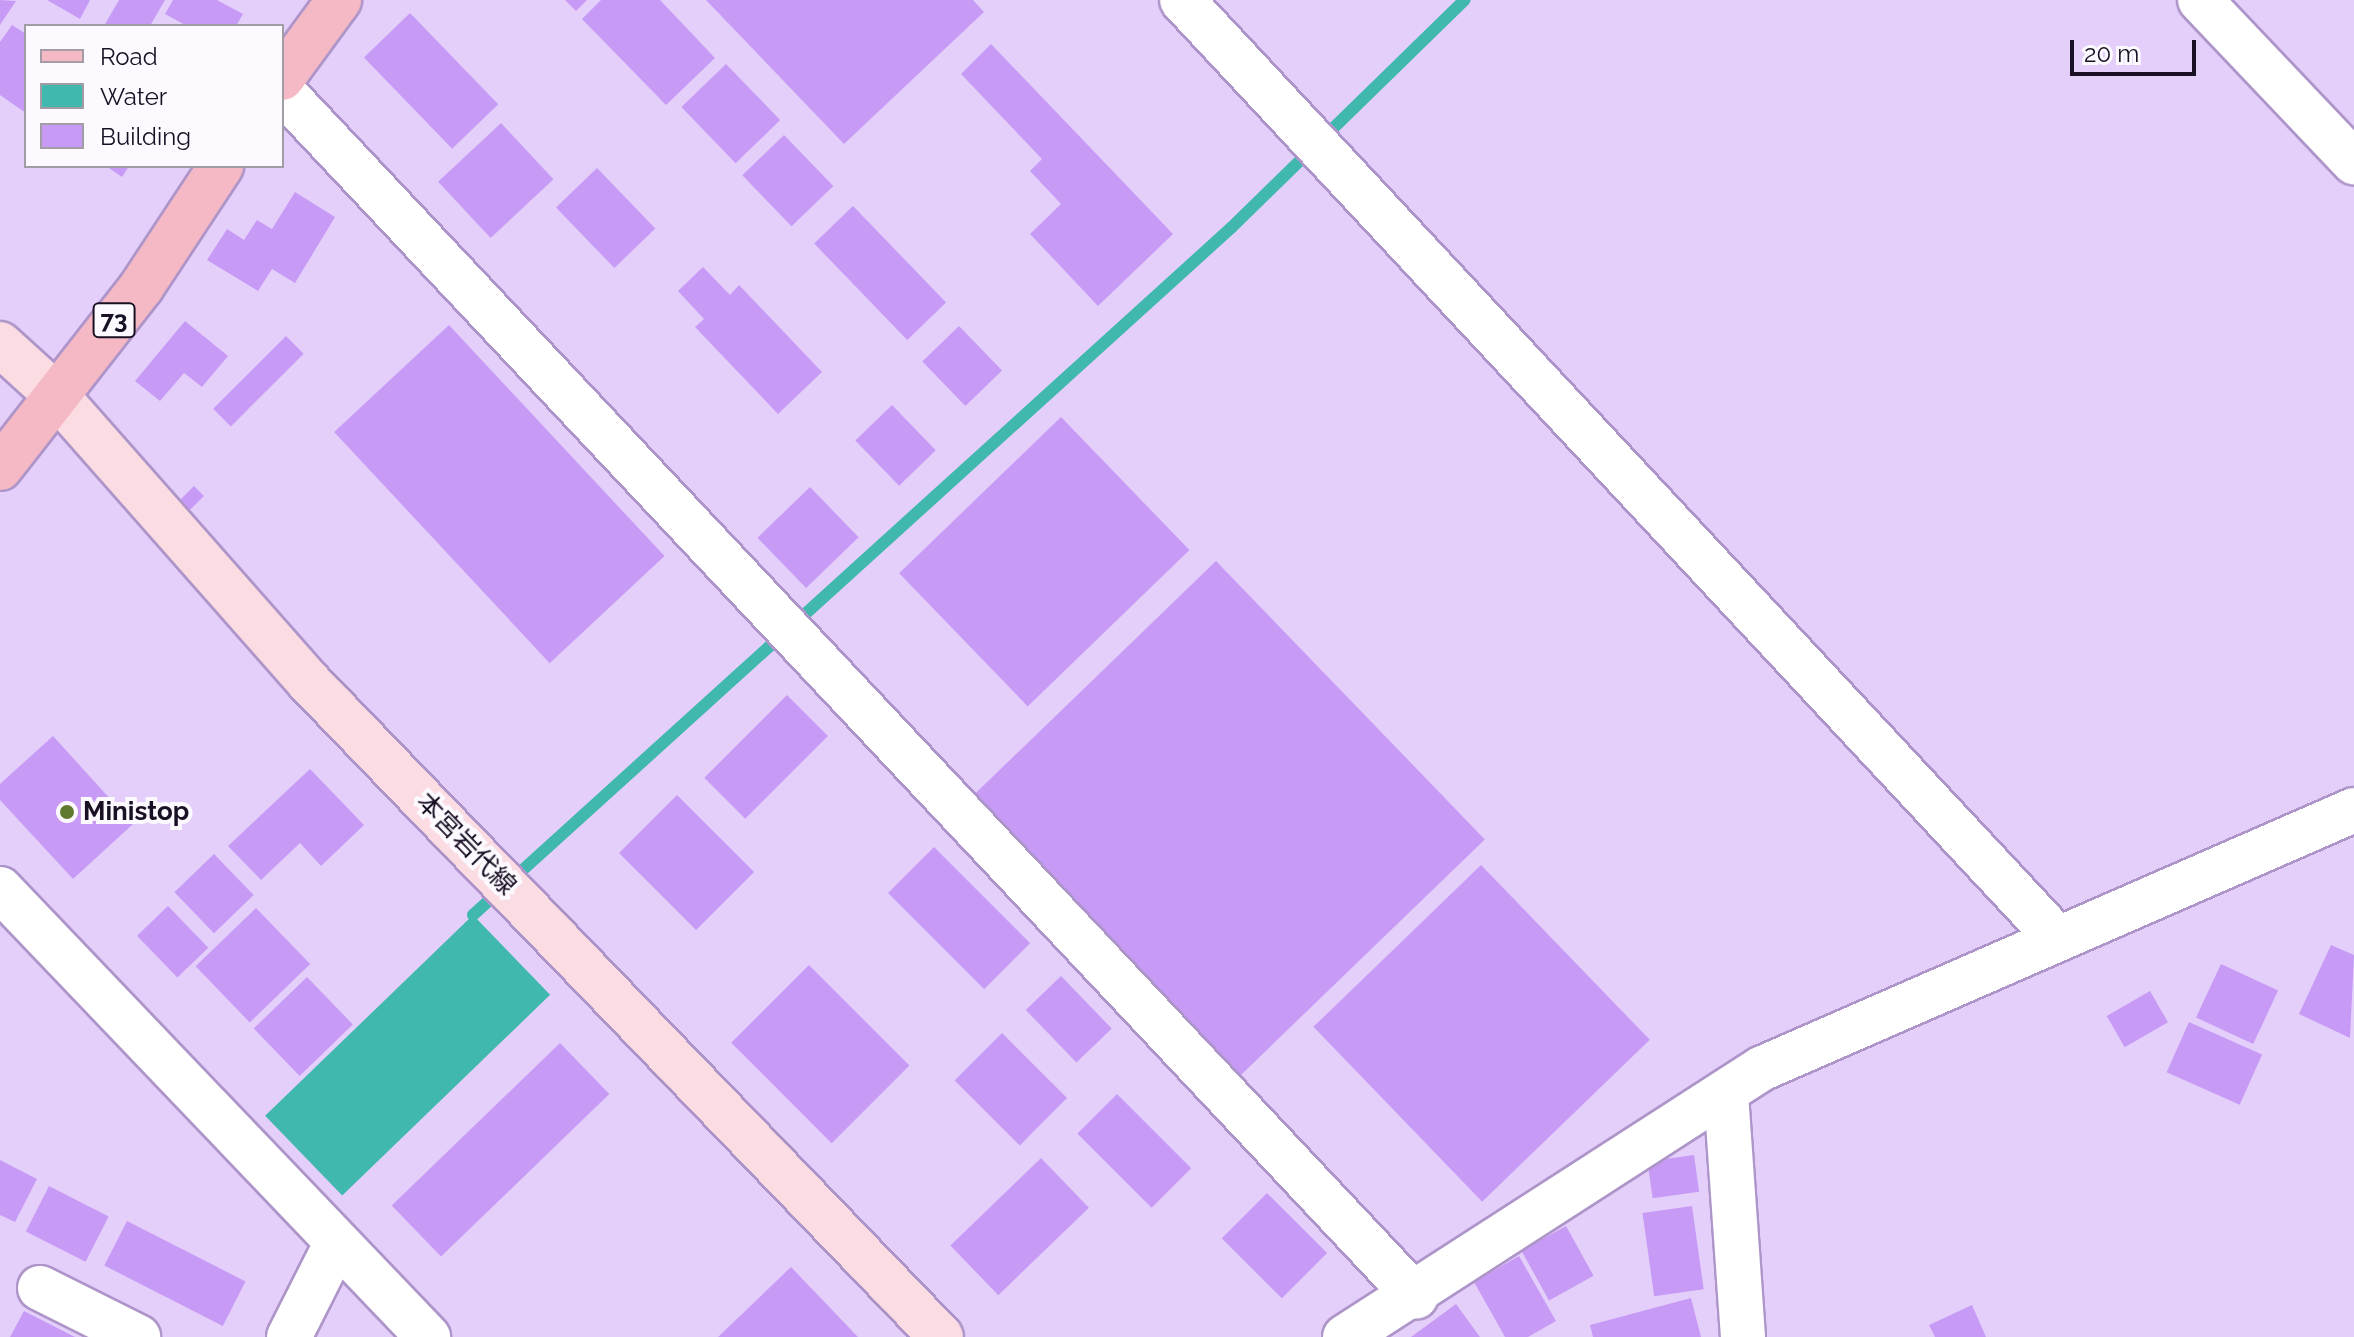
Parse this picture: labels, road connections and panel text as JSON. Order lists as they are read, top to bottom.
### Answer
{
  "streets": {
    "main road": ["73", "本宮岩代線"]
  },
  "crossings": [
    ["73", "本宮岩代線"]
  ],
  "places": ["Ministop"],
  "legend": ["Road", "Water", "Building"],
  "scale_bar": "20 m"
}
